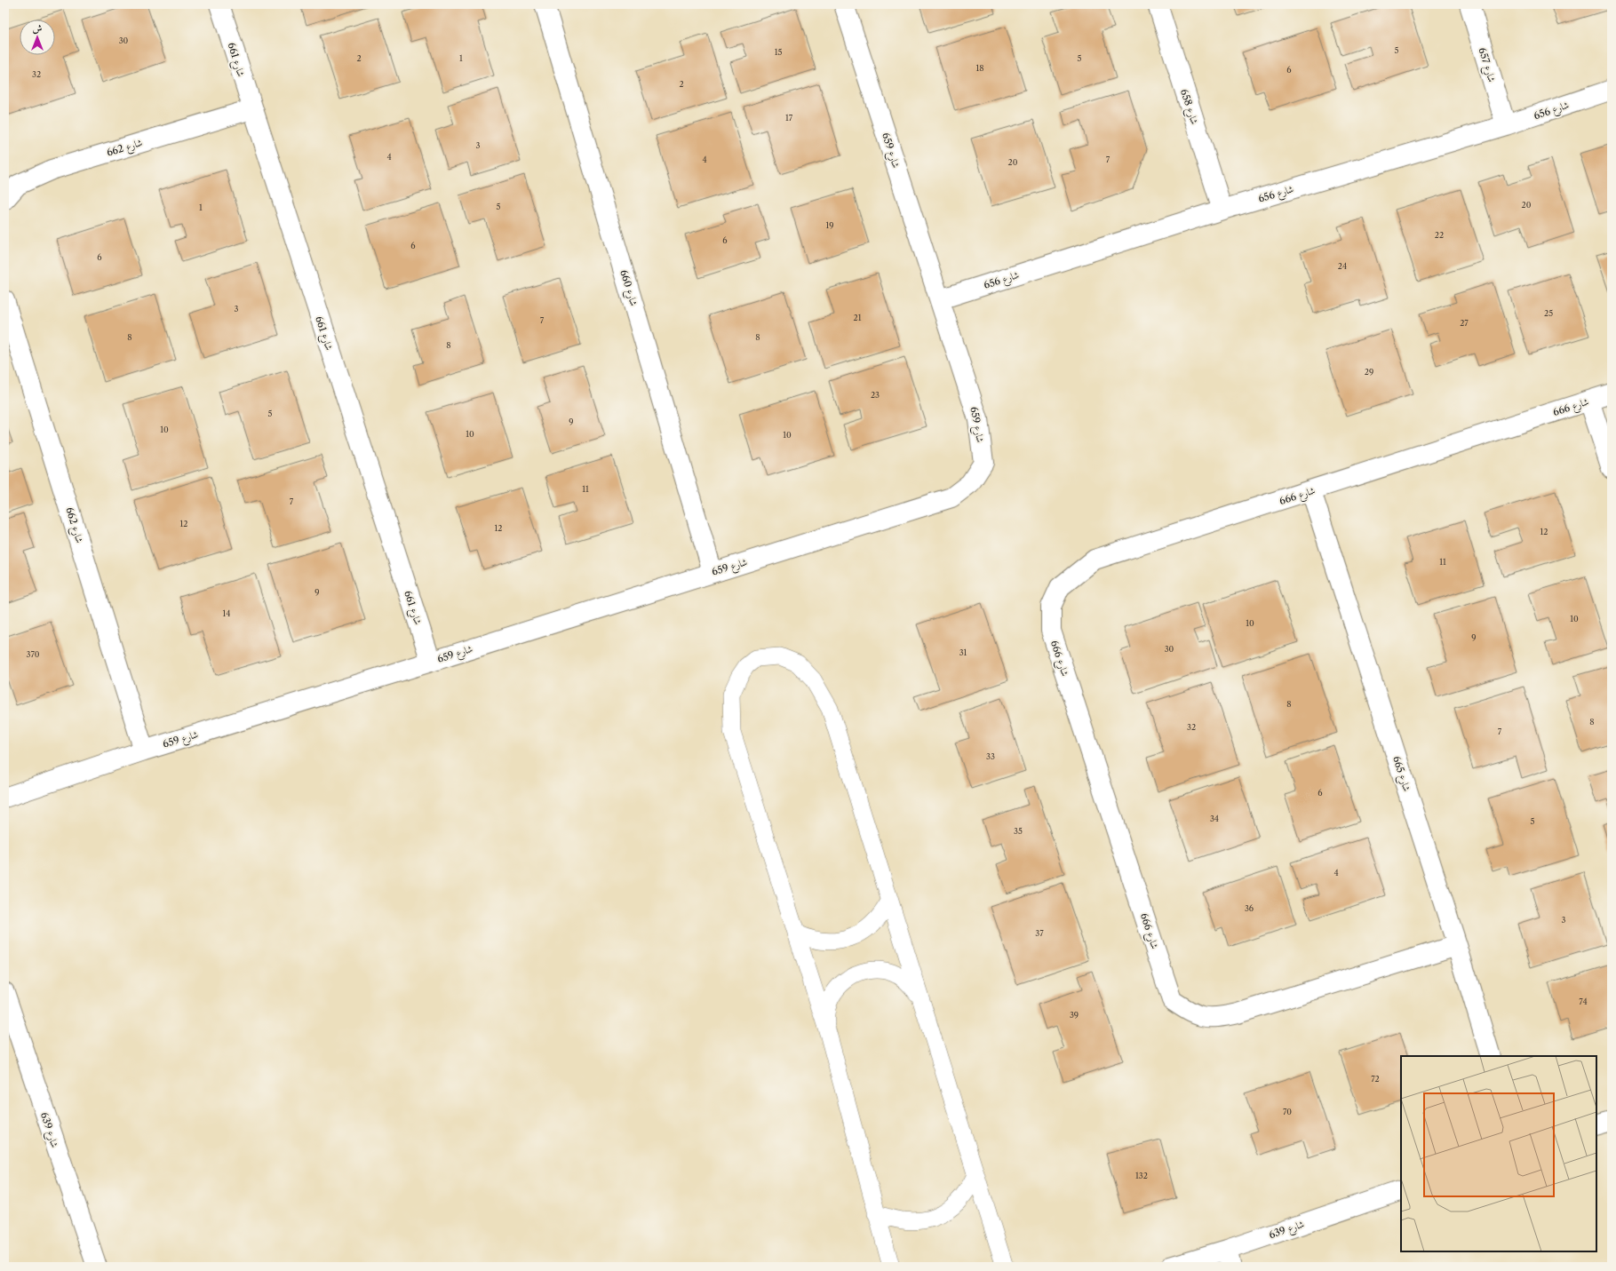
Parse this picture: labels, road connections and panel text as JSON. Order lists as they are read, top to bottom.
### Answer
{
  "streets": {
    "street": [
      "شارع 661",
      "شارع 657",
      "شارع 658",
      "شارع 656",
      "شارع 662",
      "شارع 659",
      "شارع 660",
      "شارع 666",
      "شارع 665",
      "شارع 639"
    ]
  },
  "crossings": [
    ["شارع 661", "شارع 662"],
    ["شارع 661", "شارع 659"],
    ["شارع 657", "شارع 656"],
    ["شارع 658", "شارع 656"],
    ["شارع 656", "شارع 659"],
    ["شارع 662", "شارع 659"],
    ["شارع 659", "شارع 660"],
    ["شارع 666", "شارع 665"]
  ],
  "house_numbers": [
    "30",
    "5",
    "15",
    "2",
    "1",
    "5",
    "18",
    "6",
    "32",
    "2",
    "17",
    "3",
    "4",
    "4",
    "7",
    "20",
    "20",
    "5",
    "1",
    "19",
    "22",
    "6",
    "6",
    "6",
    "24",
    "3",
    "25",
    "21",
    "7",
    "27",
    "8",
    "8",
    "8",
    "29",
    "23",
    "5",
    "9",
    "10",
    "10",
    "10",
    "11",
    "7",
    "12",
    "12",
    "12",
    "11",
    "9",
    "14",
    "10",
    "10",
    "9",
    "30",
    "31",
    "370",
    "8",
    "8",
    "32",
    "7",
    "33",
    "6",
    "34",
    "5",
    "35",
    "4",
    "36",
    "3",
    "37",
    "74",
    "39",
    "72",
    "70",
    "132"
  ],
  "north": "top"
}
